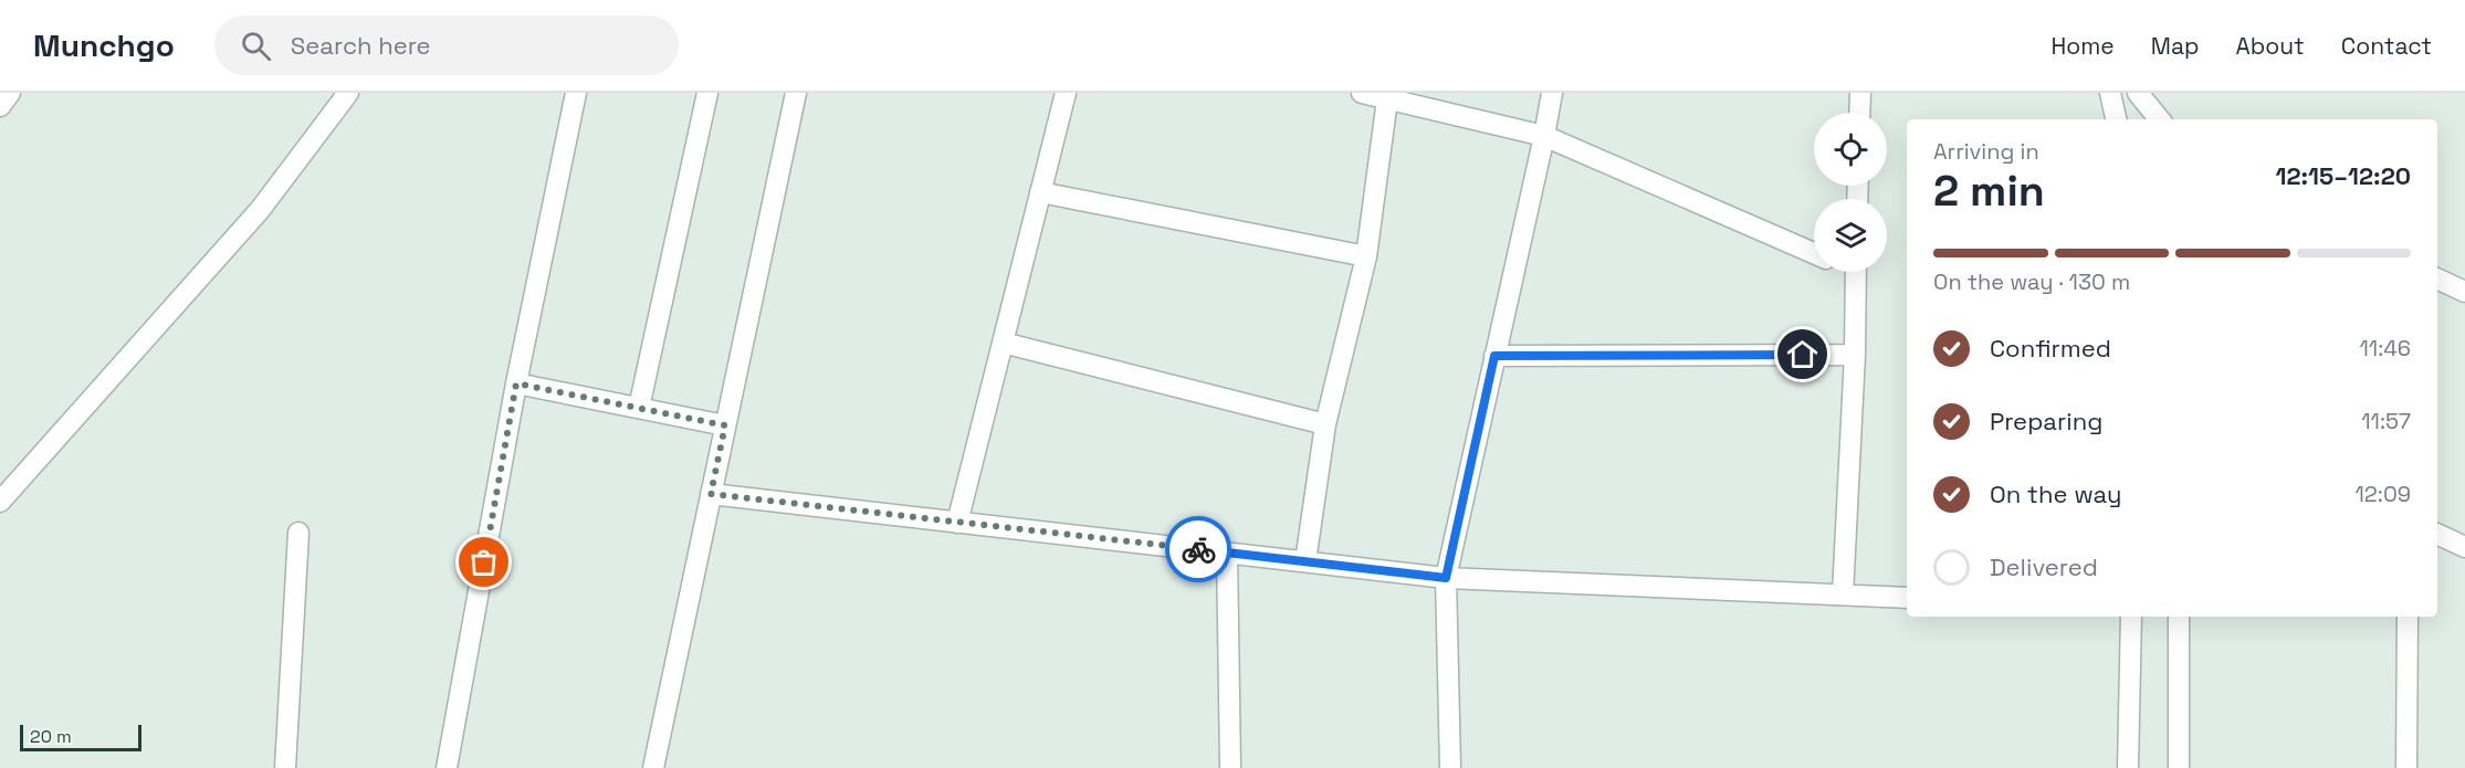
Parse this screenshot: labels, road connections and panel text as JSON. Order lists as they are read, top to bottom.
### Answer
{
  "scale_bar": "20 m",
  "page": {
    "header": "Munchgo",
    "search": "Search here",
    "nav": [
      "Home",
      "Map",
      "About",
      "Contact"
    ],
    "heading": ["2 min", "Arriving in", "12:15–12:20"],
    "bar": "On the way · 130 m",
    "list": [
      ["Confirmed", "11:46"],
      ["Preparing", "11:57"],
      ["On the way", "12:09"],
      "Delivered"
    ],
    "scale": "20 m"
  }
}
